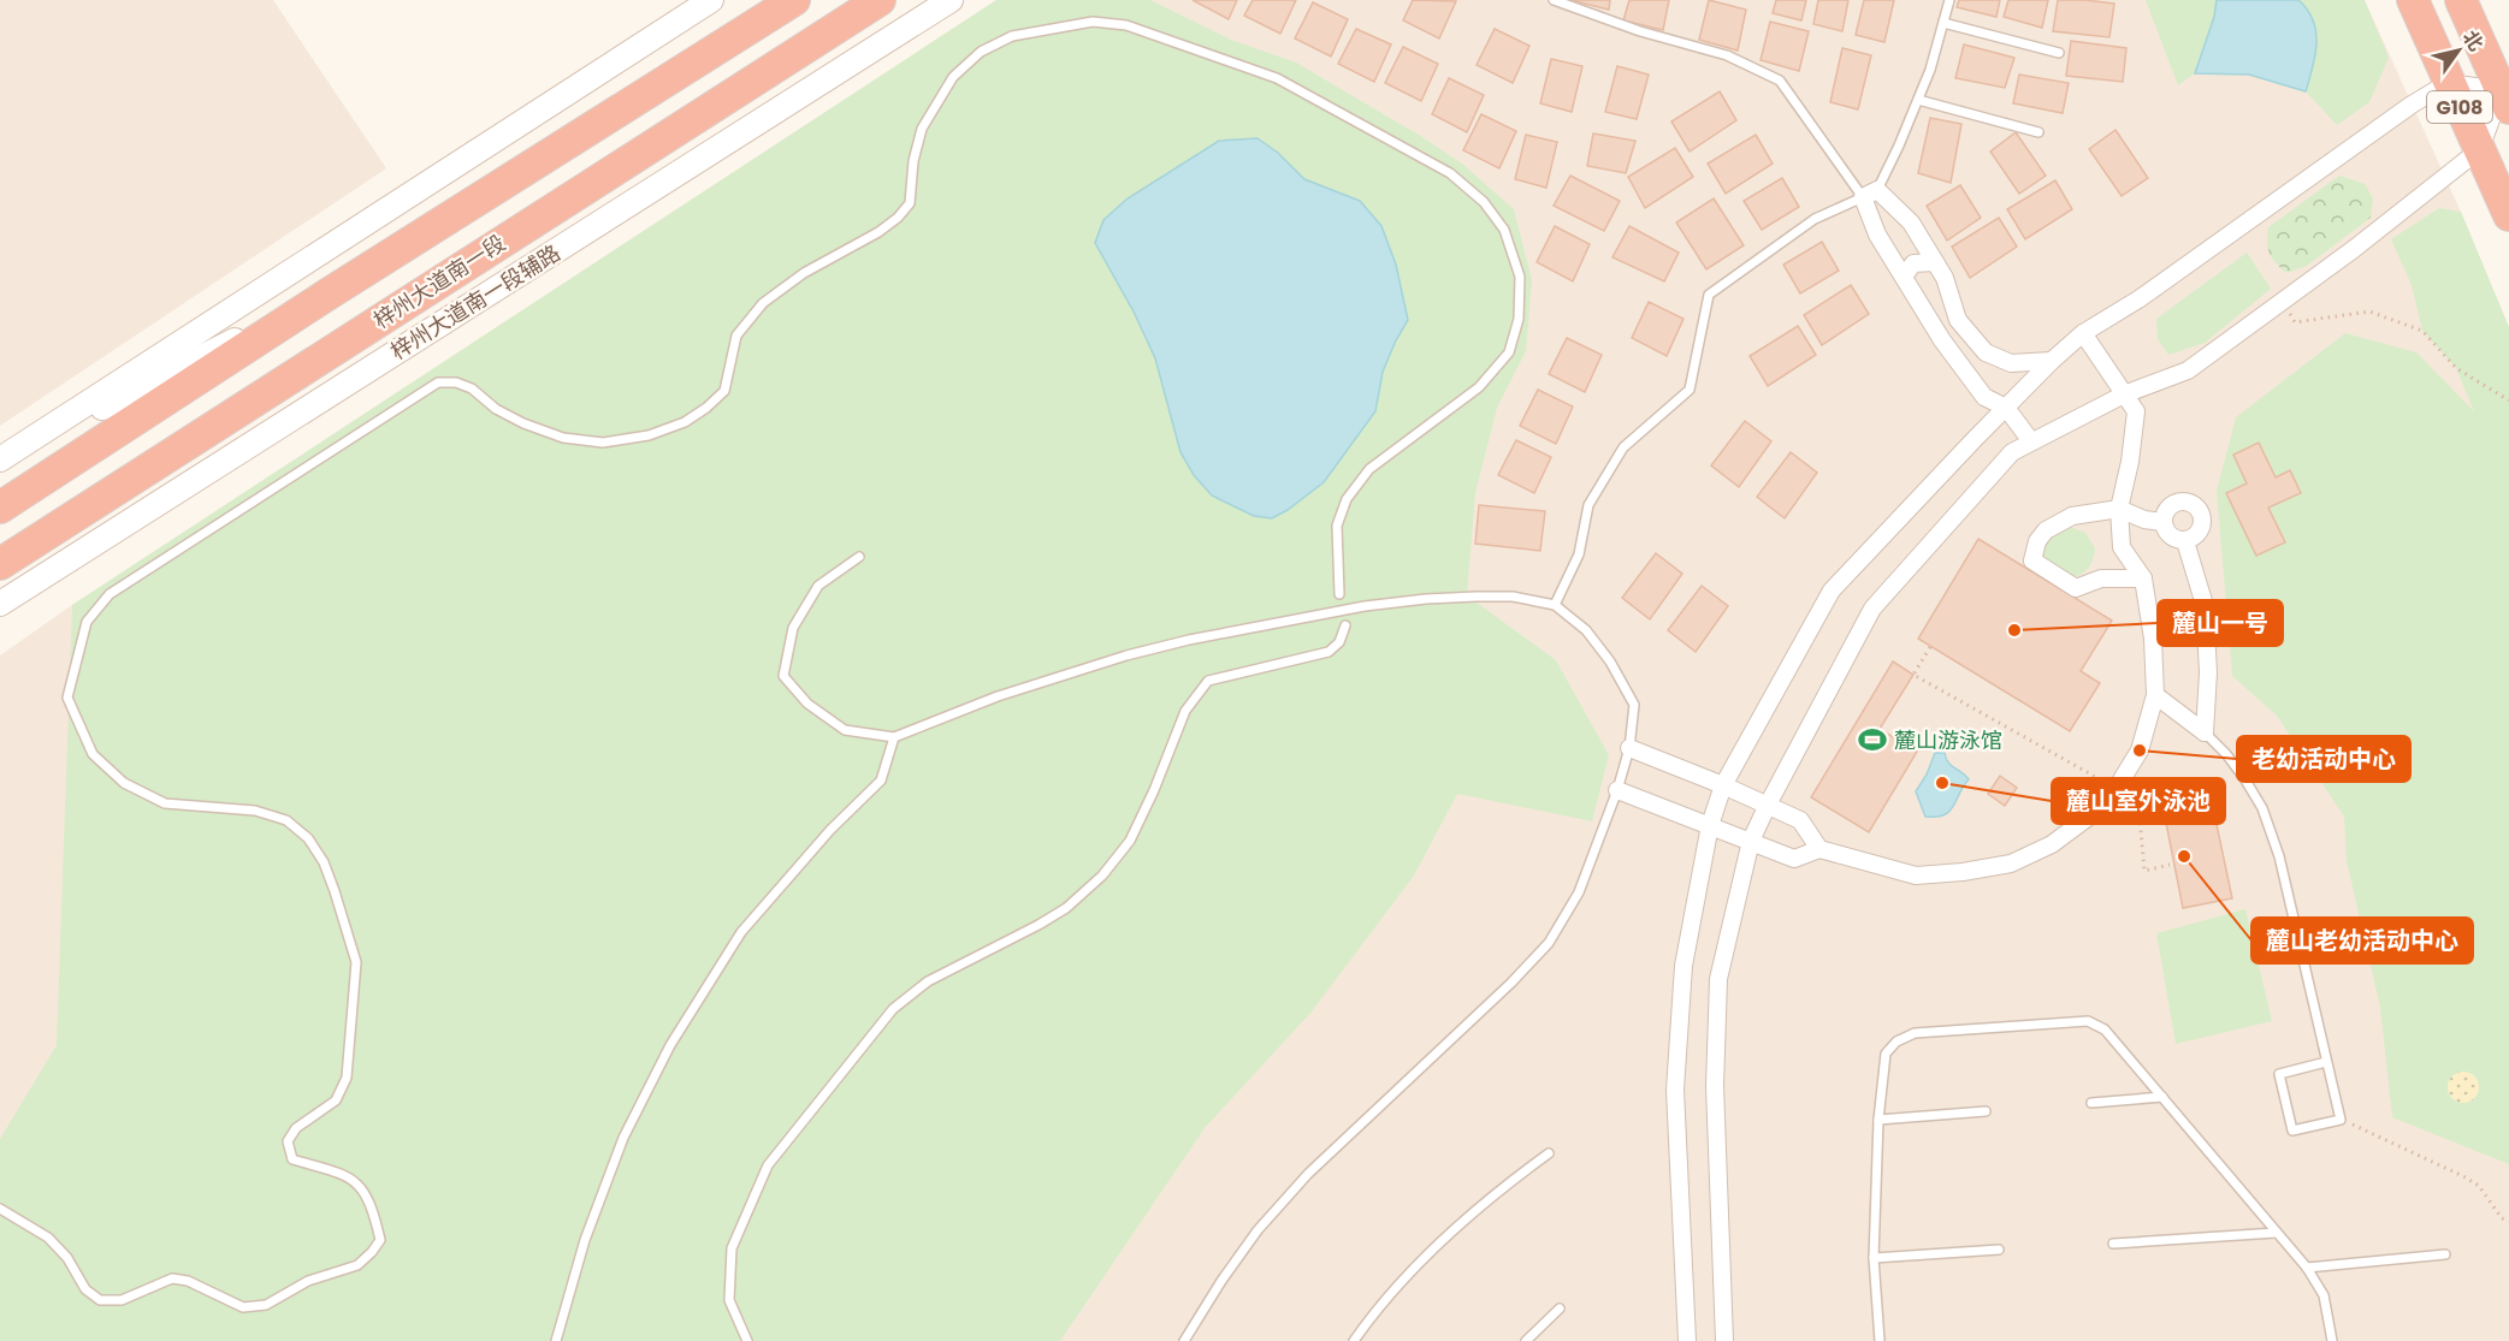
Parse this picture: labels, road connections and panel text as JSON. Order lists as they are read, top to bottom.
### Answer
{
  "streets": {
    "highway": ["G108", "梓州大道南一段"],
    "main road": ["梓州大道南一段辅路"]
  },
  "places": {
    "other": [
      "麓山一号",
      "老幼活动中心",
      "麓山室外泳池",
      "麓山老幼活动中心"
    ],
    "sports": ["麓山游泳馆"]
  },
  "north": "top right"
}
